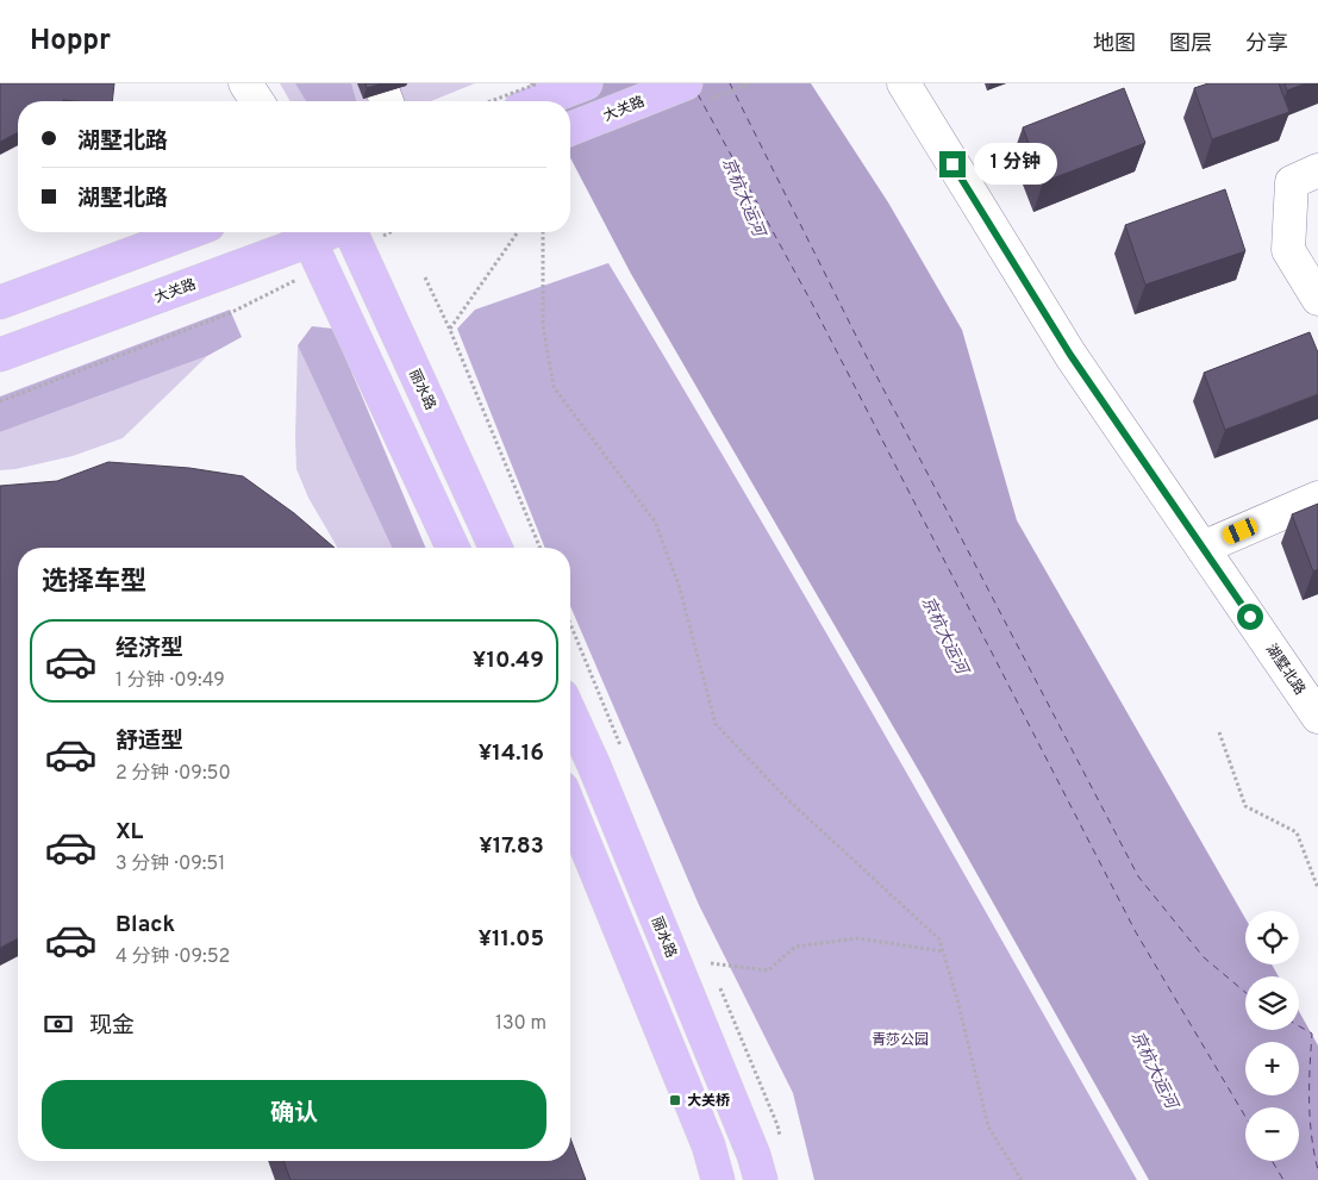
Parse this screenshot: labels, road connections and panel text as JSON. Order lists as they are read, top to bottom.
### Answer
{
  "streets": {
    "main road": ["大关路", "丽水路"],
    "street": ["湖墅北路"]
  },
  "water": ["京杭大运河"],
  "parks": ["青莎公园"],
  "places": {
    "transit": ["大关桥"]
  },
  "page": {
    "header": "Hoppr",
    "nav": ["地图", "图层", "分享"],
    "banner": ["湖墅北路", "湖墅北路"],
    "bubble": "1 分钟",
    "heading": "选择车型",
    "list": [
      {
        "name": "经济型",
        "note": "1 分钟 · 09:49",
        "value": "¥10.49"
      },
      {
        "name": "舒适型",
        "note": "2 分钟 · 09:50",
        "value": "¥14.16"
      },
      {
        "name": "XL",
        "note": "3 分钟 · 09:51",
        "value": "¥17.83"
      },
      {
        "name": "Black",
        "note": "4 分钟 · 09:52",
        "value": "¥11.05"
      }
    ],
    "map_buttons": ["+", "−"],
    "pay": ["现金", "130 m"],
    "buttons": "确认"
  }
}
